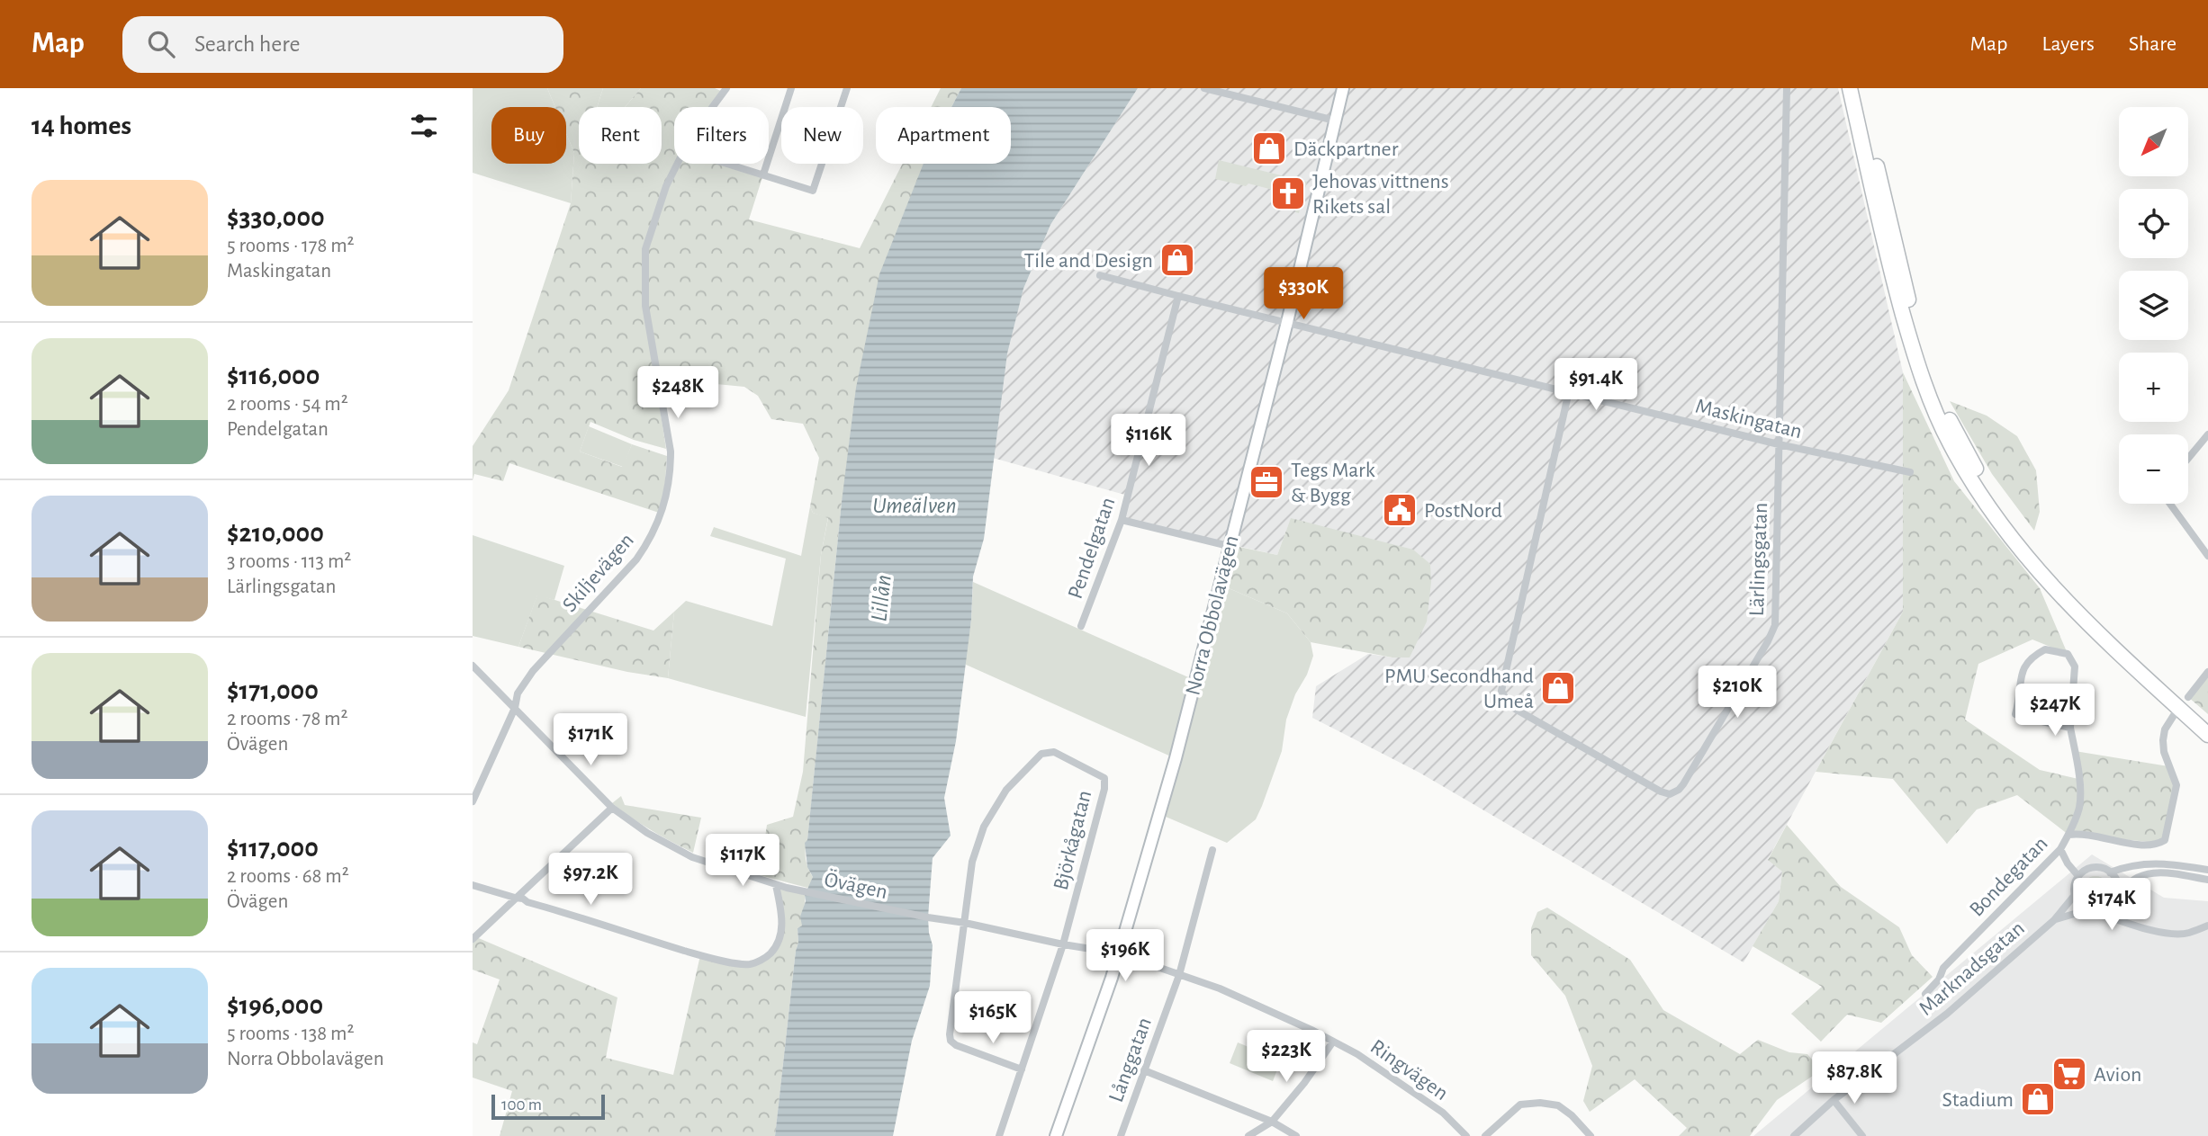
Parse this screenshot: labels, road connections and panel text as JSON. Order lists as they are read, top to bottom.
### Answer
{
  "streets": {
    "street": [
      "Maskingatan",
      "Pendelgatan",
      "Lärlingsgatan",
      "Skiljevägen",
      "Norra Obbolavägen",
      "Björkågatan",
      "Bondegatan",
      "Övägen",
      "Marknadsgatan",
      "Långgatan",
      "Ringvägen"
    ]
  },
  "crossings": [
    ["Maskingatan", "Pendelgatan"],
    ["Maskingatan", "Lärlingsgatan"],
    ["Maskingatan", "Norra Obbolavägen"],
    ["Skiljevägen", "Övägen"],
    ["Norra Obbolavägen", "Övägen"],
    ["Norra Obbolavägen", "Ringvägen"],
    ["Björkågatan", "Övägen"],
    ["Övägen", "Ringvägen"],
    ["Långgatan", "Ringvägen"]
  ],
  "water": ["Umeälven", "Lillån"],
  "places": {
    "shop": [
      "Däckpartner",
      "Tile and Design",
      "PMU Secondhand Umeå",
      "Stadium"
    ],
    "church": ["Jehovas vittnens Rikets sal"],
    "office": ["Tegs Mark & Bygg"],
    "public building": ["PostNord"],
    "supermarket": ["Avion"]
  },
  "scale_bar": "100 m",
  "north": "bottom left",
  "page": {
    "header": "Map",
    "search": "Search here",
    "nav": ["Map", "Layers", "Share"],
    "heading": "14 homes",
    "map_buttons": ["+", "−"],
    "chip": [
      "Buy",
      "Rent",
      "Filters",
      "New",
      "Apartment"
    ],
    "list": [
      {
        "name": "$330,000",
        "note": "5 rooms · 178 m² · Maskingatan"
      },
      {
        "name": "$116,000",
        "note": "2 rooms · 54 m² · Pendelgatan"
      },
      {
        "name": "$210,000",
        "note": "3 rooms · 113 m² · Lärlingsgatan"
      },
      {
        "name": "$171,000",
        "note": "2 rooms · 78 m² · Övägen"
      },
      {
        "name": "$117,000",
        "note": "2 rooms · 68 m² · Övägen"
      },
      {
        "name": "$196,000",
        "note": "5 rooms · 138 m² · Norra Obbolavägen"
      }
    ],
    "price": [
      "$330K",
      "$91.4K",
      "$248K",
      "$116K",
      "$210K",
      "$247K",
      "$171K",
      "$117K",
      "$97.2K",
      "$174K",
      "$196K",
      "$165K",
      "$223K",
      "$87.8K"
    ],
    "scale": "100 m"
  }
}
